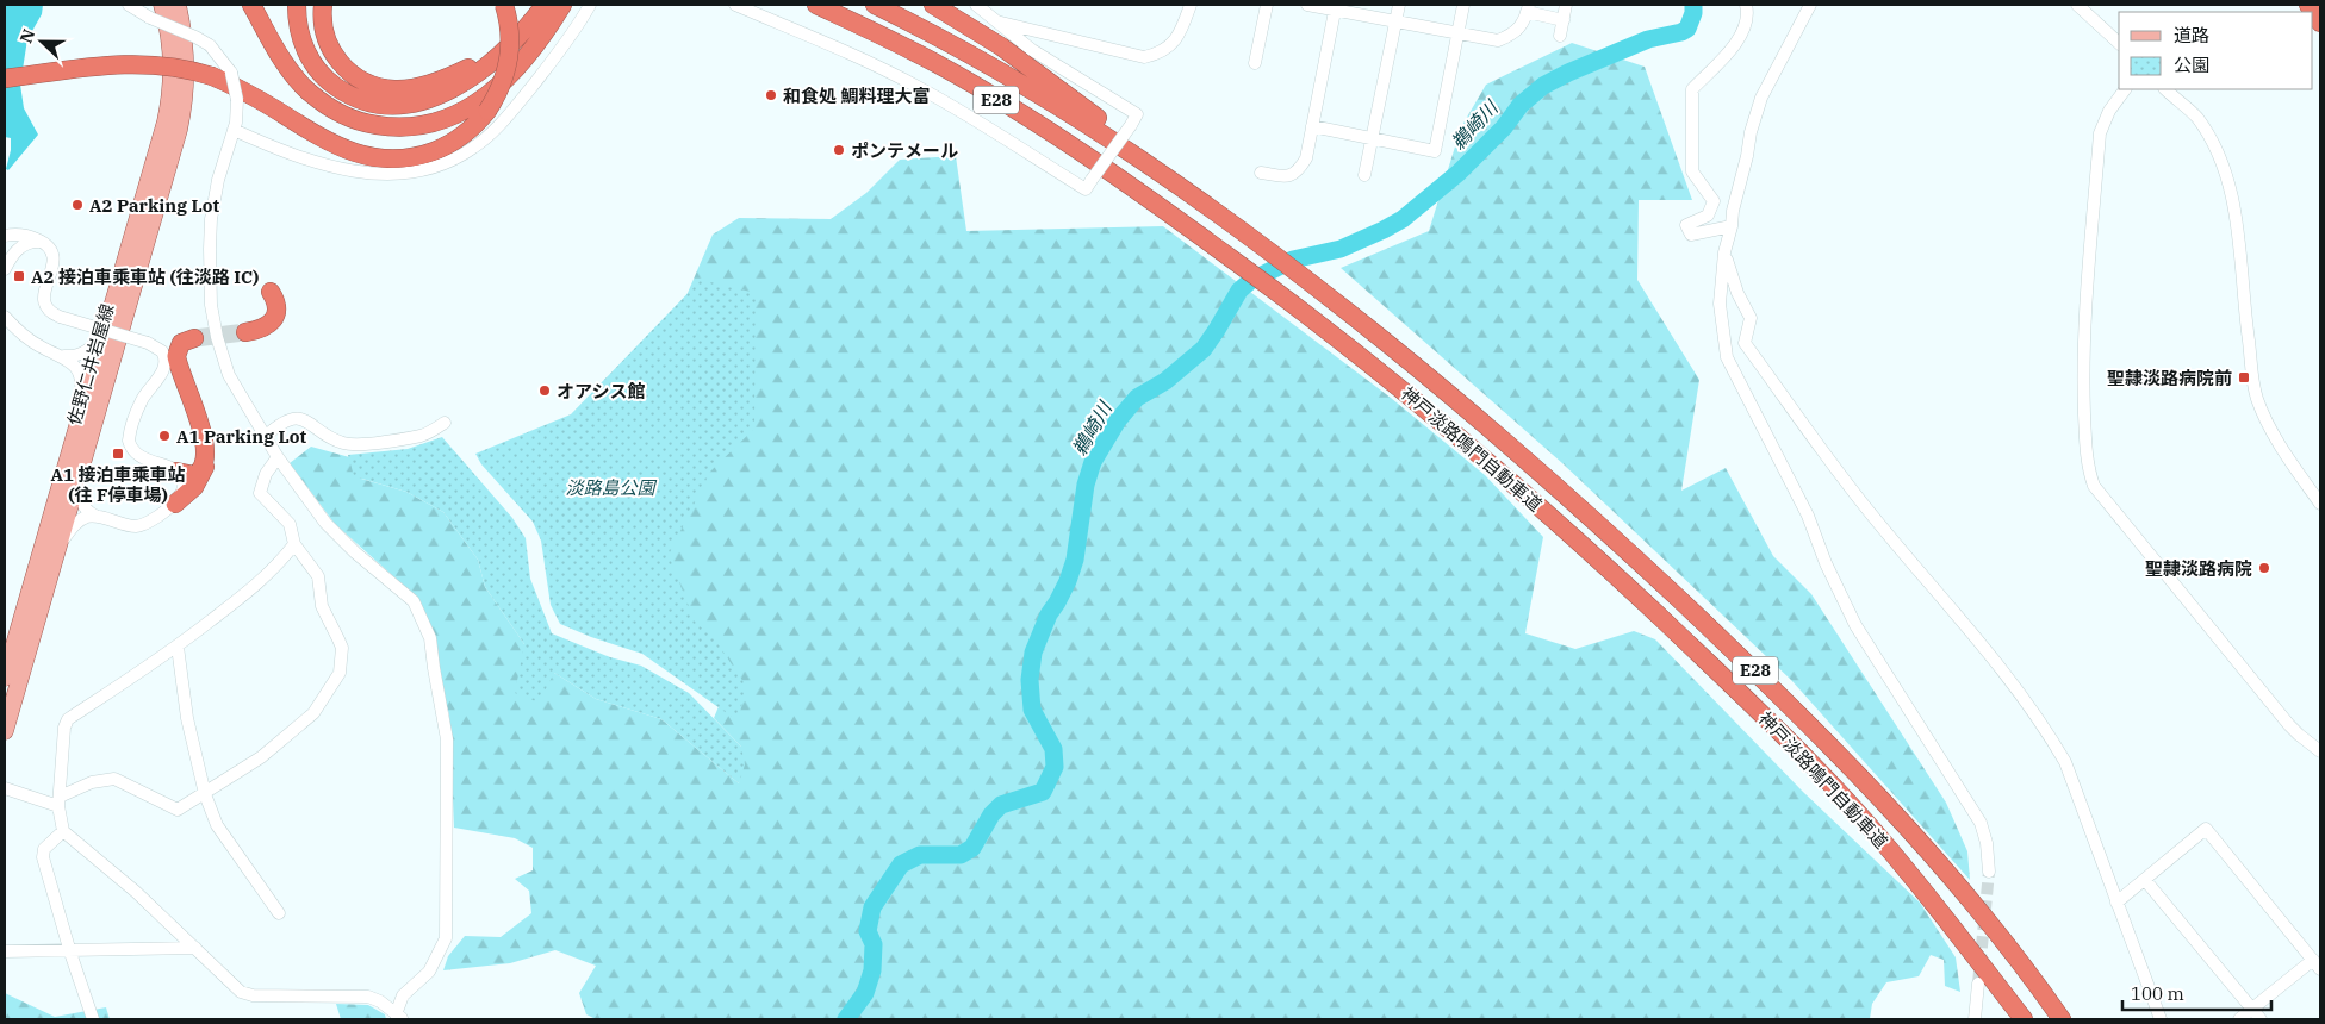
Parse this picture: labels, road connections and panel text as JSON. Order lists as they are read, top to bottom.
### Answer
{
  "streets": {
    "highway": ["E28", "神戸淡路鳴門自動車道"],
    "main road": ["佐野仁井岩屋線"]
  },
  "water": ["鵜崎川"],
  "parks": ["淡路島公園"],
  "places": {
    "other": [
      "和食処 鯛料理大富",
      "ポンテメール",
      "A2 Parking Lot",
      "オアシス館",
      "A1 Parking Lot",
      "聖隷淡路病院"
    ],
    "transit": ["A2 接泊車乘車站 (往淡路 IC)", "聖隷淡路病院前", "A1 接泊車乘車站 (往 F停車場)"]
  },
  "legend": ["道路", "公園"],
  "scale_bar": "100 m",
  "north": "left"
}
